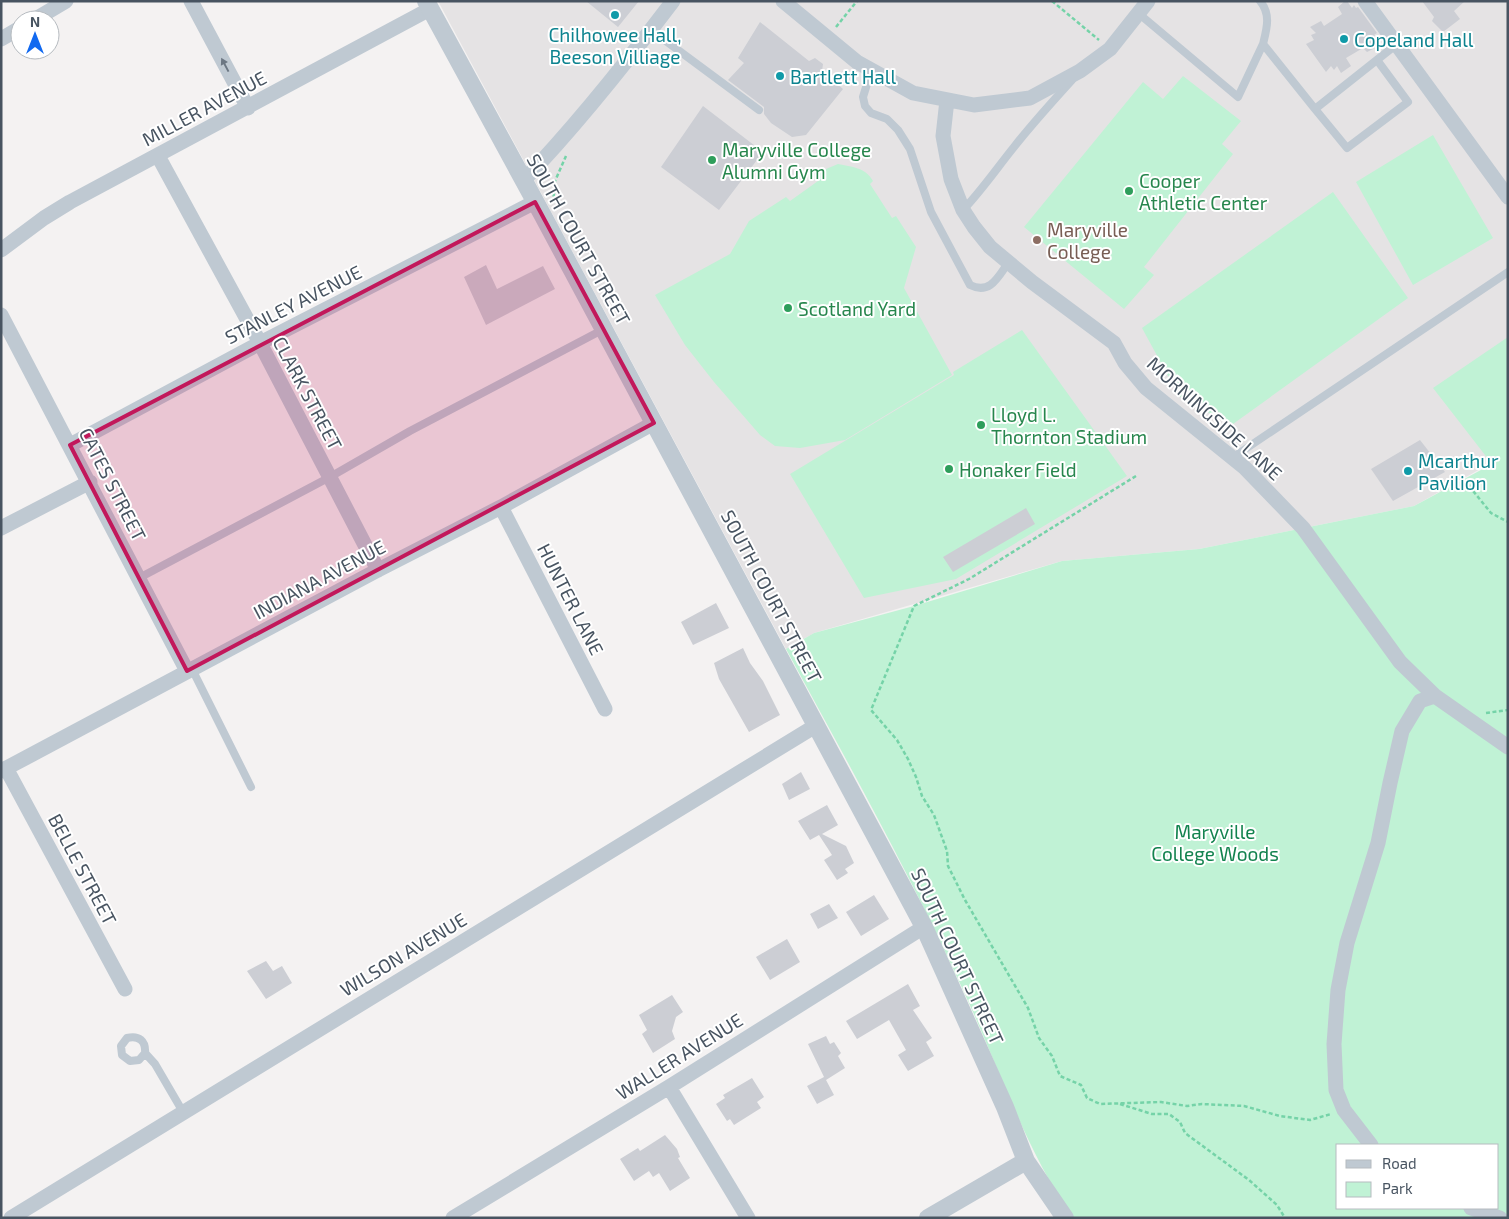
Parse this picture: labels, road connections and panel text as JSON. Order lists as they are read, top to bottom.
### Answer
{
  "streets": {
    "street": [
      "MILLER AVENUE",
      "SOUTH COURT STREET",
      "STANLEY AVENUE",
      "CLARK STREET",
      "MORNINGSIDE LANE",
      "CATES STREET",
      "INDIANA AVENUE",
      "HUNTER LANE",
      "BELLE STREET",
      "WILSON AVENUE",
      "WALLER AVENUE"
    ]
  },
  "crossings": [
    ["MILLER AVENUE", "SOUTH COURT STREET"],
    ["MILLER AVENUE", "CLARK STREET"],
    ["SOUTH COURT STREET", "STANLEY AVENUE"],
    ["SOUTH COURT STREET", "INDIANA AVENUE"],
    ["SOUTH COURT STREET", "WILSON AVENUE"],
    ["SOUTH COURT STREET", "WALLER AVENUE"],
    ["STANLEY AVENUE", "CLARK STREET"],
    ["STANLEY AVENUE", "CATES STREET"],
    ["CLARK STREET", "INDIANA AVENUE"],
    ["CATES STREET", "INDIANA AVENUE"],
    ["INDIANA AVENUE", "HUNTER LANE"],
    ["INDIANA AVENUE", "BELLE STREET"]
  ],
  "parks": ["Maryville College Woods"],
  "places": [
    "Chilhowee Hall, Beeson Villiage",
    "Copeland Hall",
    "Bartlett Hall",
    "Maryville College Alumni Gym",
    "Cooper Athletic Center",
    "Maryville College",
    "Scotland Yard",
    "Lloyd L. Thornton Stadium",
    "Honaker Field",
    "Mcarthur Pavilion"
  ],
  "legend": ["Road", "Park"],
  "north": "top"
}
